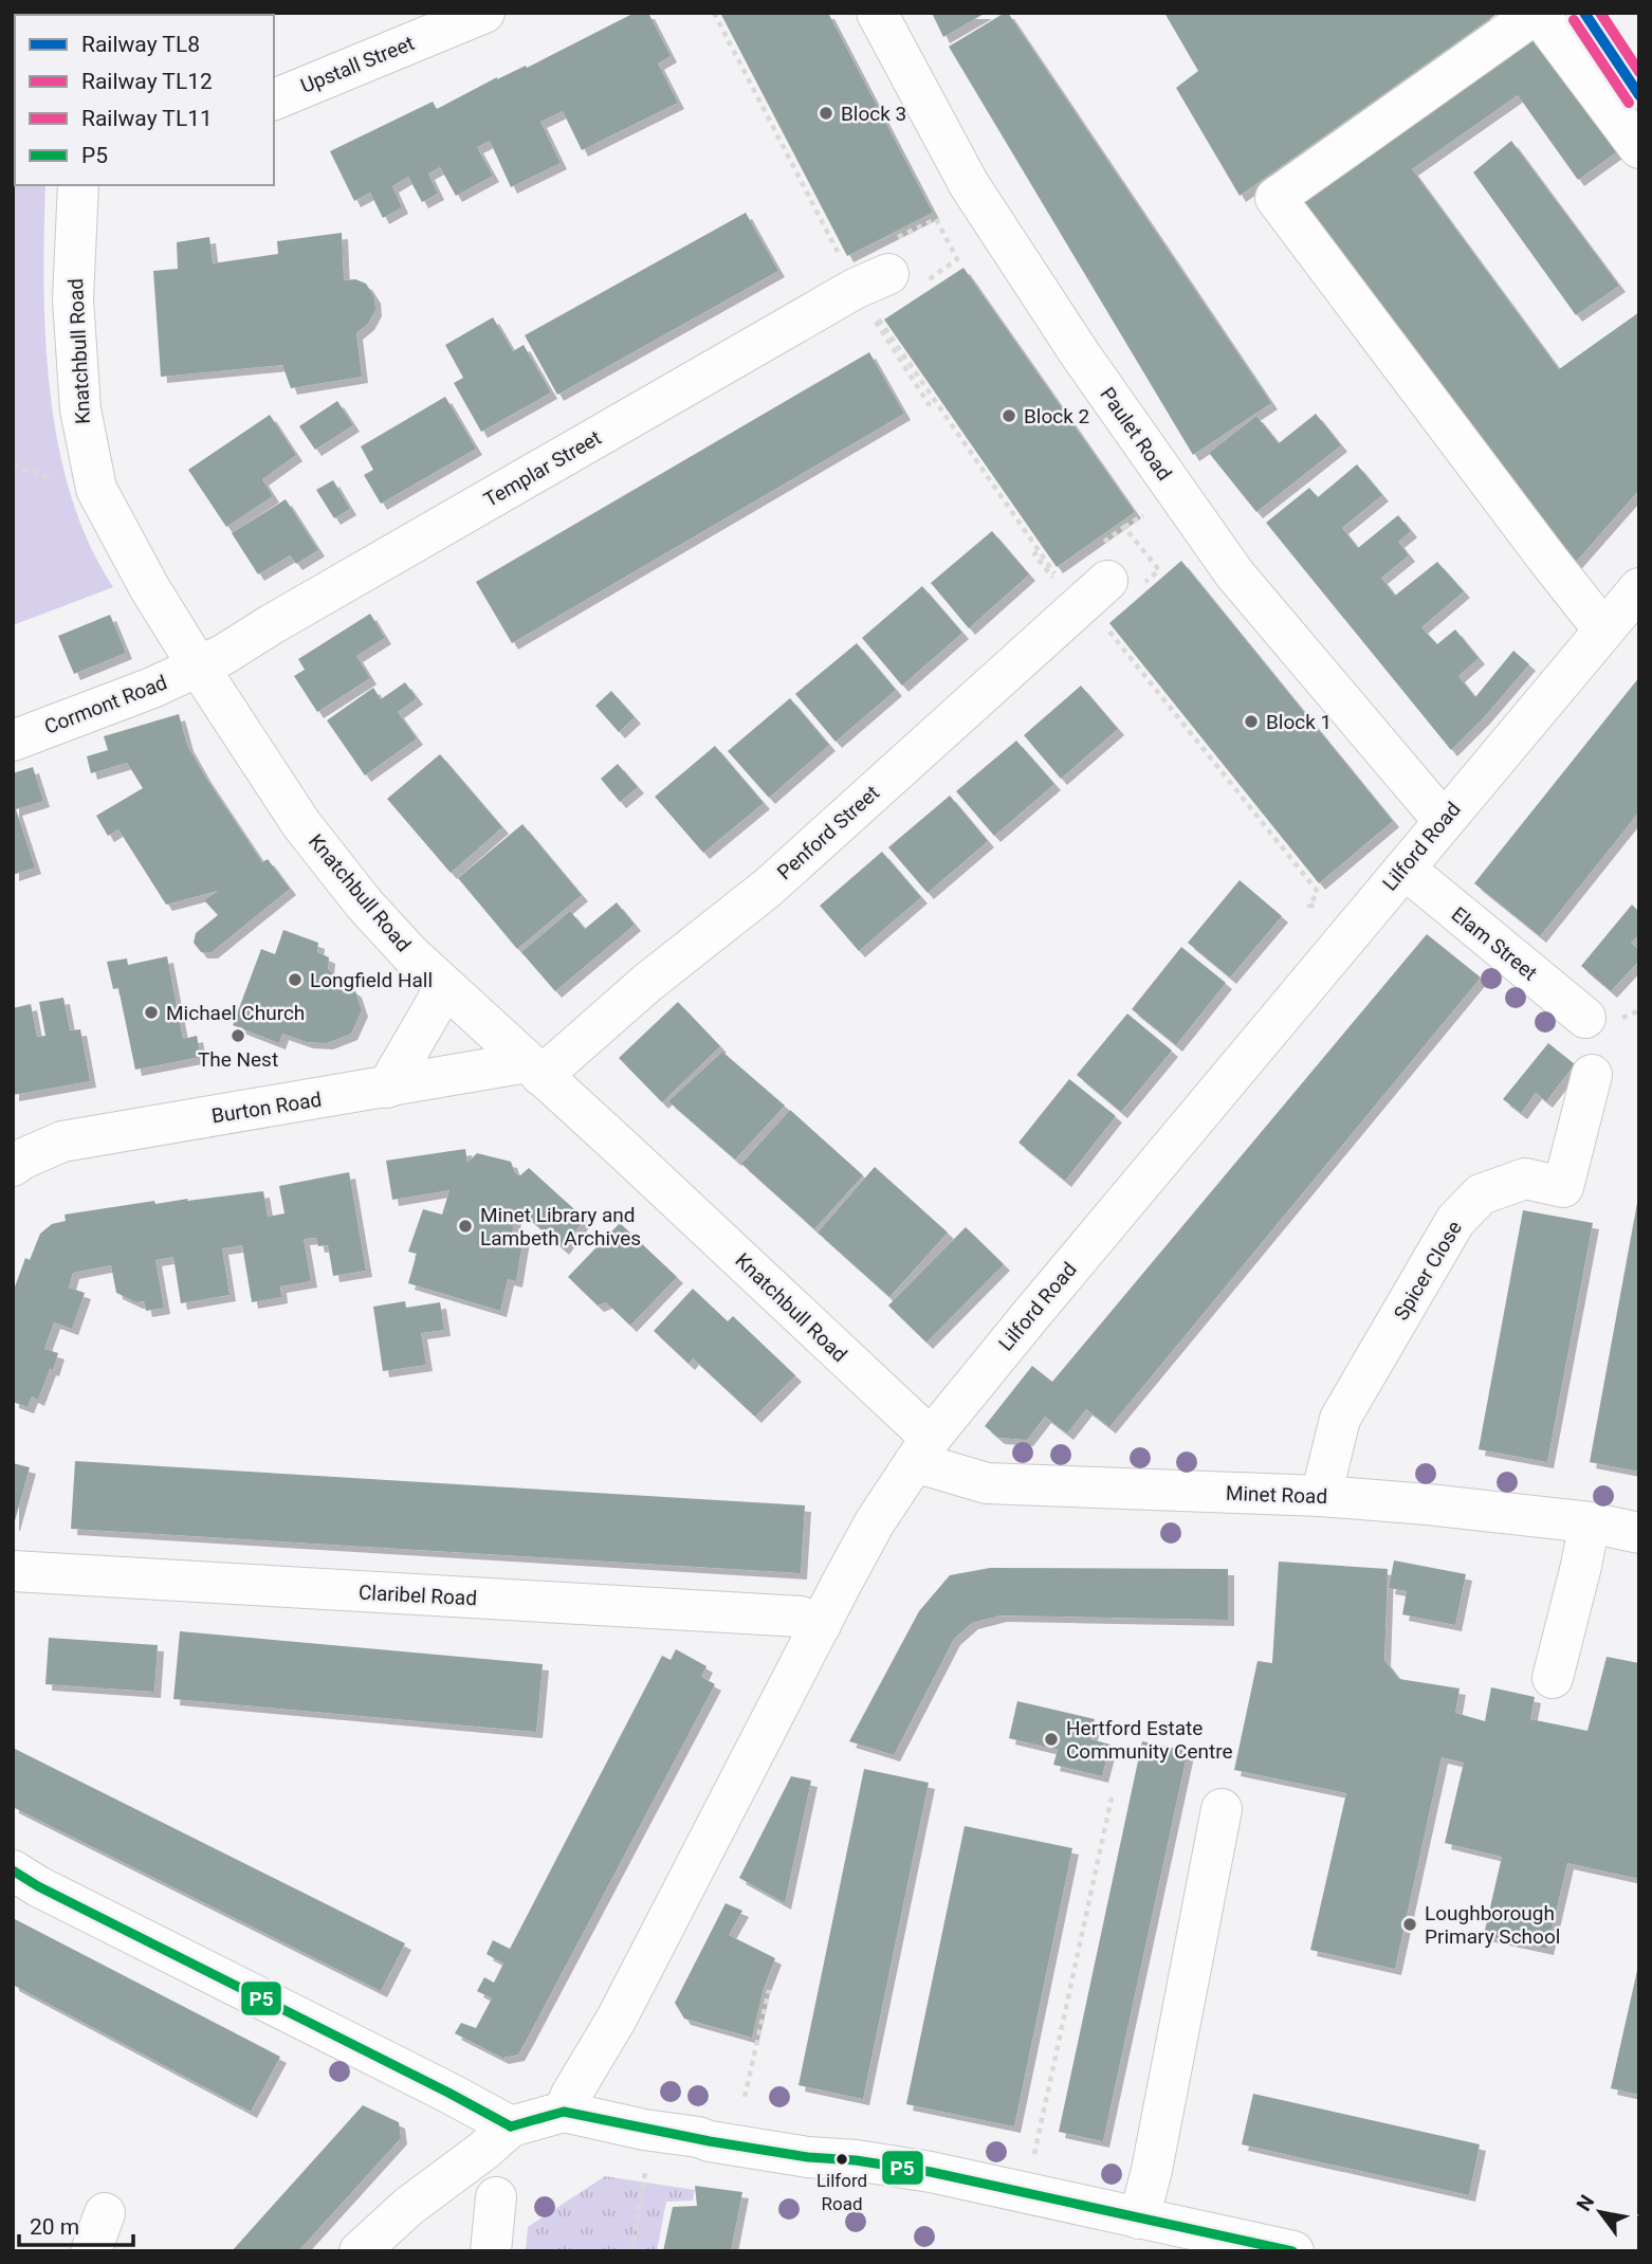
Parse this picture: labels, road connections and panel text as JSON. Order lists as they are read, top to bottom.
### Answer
{
  "streets": {
    "street": [
      "Upstall Street",
      "Knatchbull Road",
      "Paulet Road",
      "Templar Street",
      "Cormont Road",
      "Penford Street",
      "Lilford Road",
      "Elam Street",
      "Burton Road",
      "Spicer Close",
      "Minet Road",
      "Claribel Road"
    ]
  },
  "crossings": [
    ["Knatchbull Road", "Templar Street"],
    ["Knatchbull Road", "Cormont Road"],
    ["Knatchbull Road", "Penford Street"],
    ["Knatchbull Road", "Lilford Road"],
    ["Knatchbull Road", "Burton Road"],
    ["Knatchbull Road", "Minet Road"],
    ["Paulet Road", "Lilford Road"],
    ["Templar Street", "Cormont Road"],
    ["Penford Street", "Burton Road"],
    ["Lilford Road", "Elam Street"],
    ["Lilford Road", "Minet Road"],
    ["Lilford Road", "Claribel Road"],
    ["Spicer Close", "Minet Road"]
  ],
  "places": [
    "Block 3",
    "Block 2",
    "Block 1",
    "Longfield Hall",
    "Michael Church",
    "The Nest",
    "Minet Library and Lambeth Archives",
    "Hertford Estate Community Centre",
    "Loughborough Primary School",
    "Lilford Road"
  ],
  "lines": [
    "rail line TL8",
    "rail line TL11",
    "rail line TL12",
    "transit line P5"
  ],
  "legend": [
    "Railway TL8",
    "Railway TL12",
    "Railway TL11",
    "P5"
  ],
  "scale_bar": "20 m",
  "north": "top left"
}
